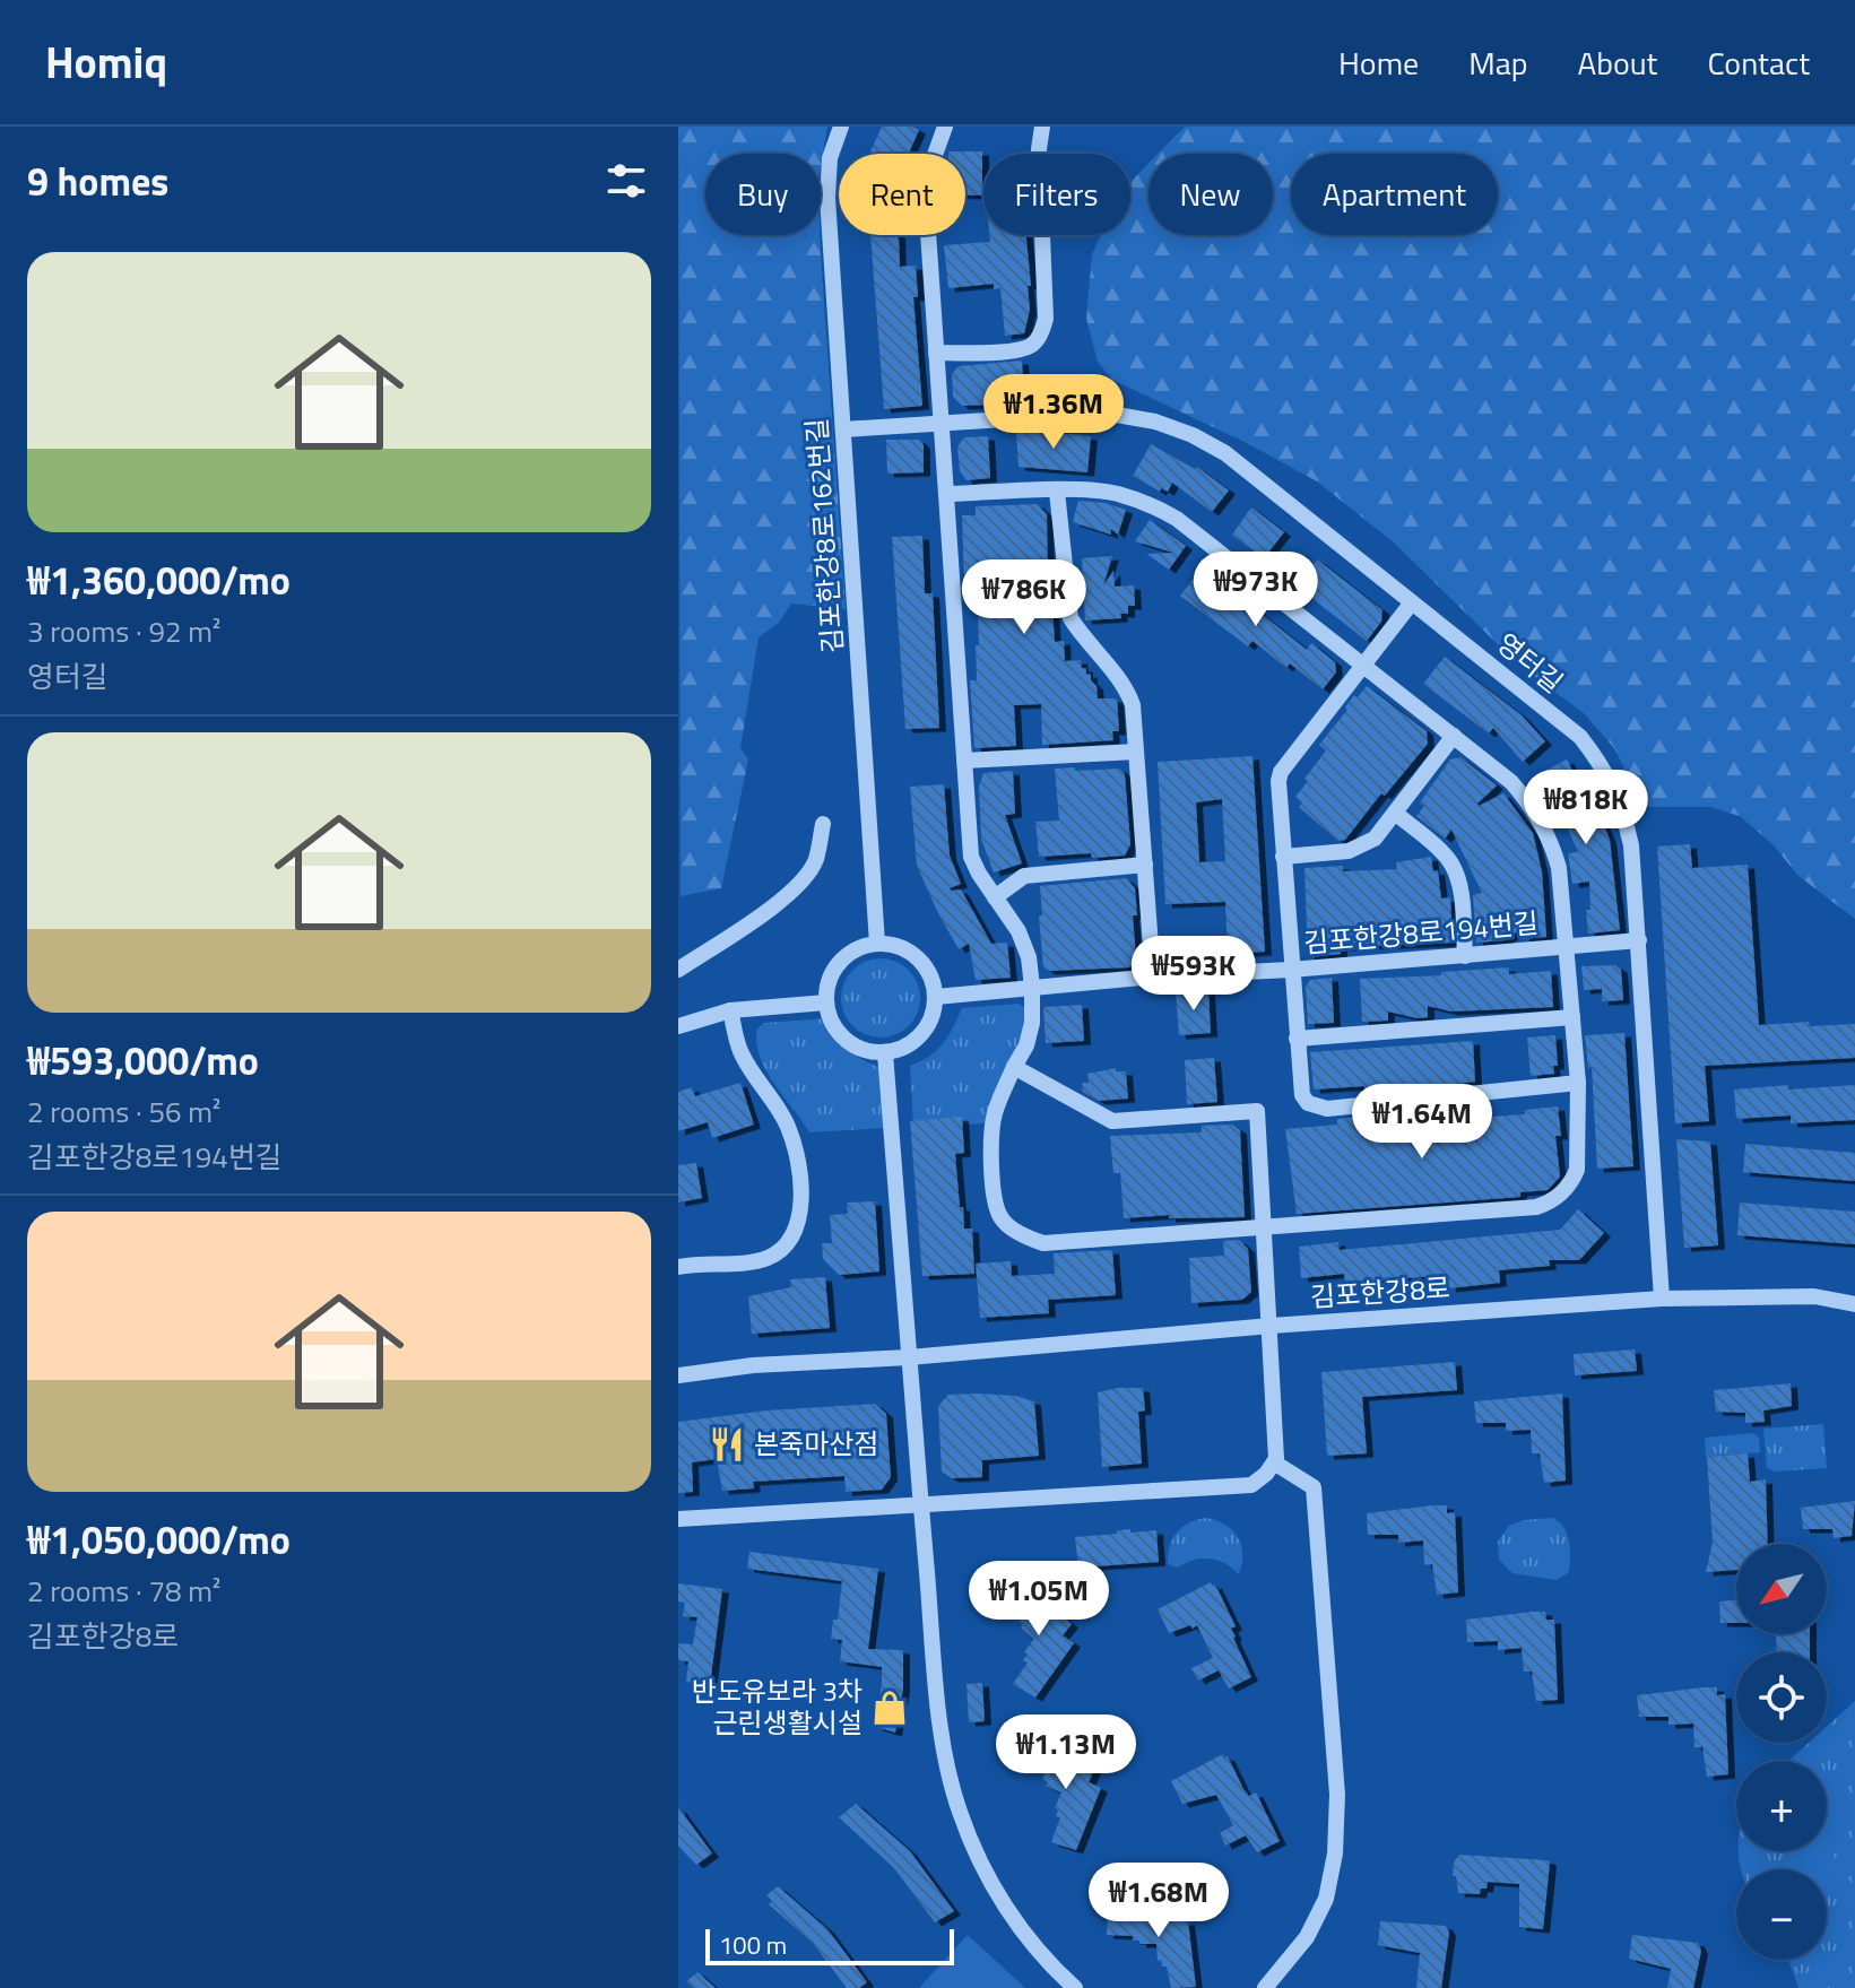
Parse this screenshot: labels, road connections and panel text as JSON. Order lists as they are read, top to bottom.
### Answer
{
  "streets": {
    "street": [
      "김포한강8로162번길",
      "영터길",
      "김포한강8로194번길",
      "김포한강8로"
    ]
  },
  "crossings": [
    ["김포한강8로162번길", "영터길"],
    ["김포한강8로162번길", "김포한강8로194번길"],
    ["영터길", "김포한강8로194번길"],
    ["영터길", "김포한강8로"]
  ],
  "places": {
    "restaurant": ["본죽마산점"],
    "shop": ["반도유보라 3차 근린생활시설"]
  },
  "scale_bar": "100 m",
  "north": "bottom left",
  "page": {
    "header": "Homiq",
    "nav": [
      "Home",
      "Map",
      "About",
      "Contact"
    ],
    "heading": "9 homes",
    "chip": [
      "Buy",
      "Rent",
      "Filters",
      "New",
      "Apartment"
    ],
    "list": [
      {
        "name": "₩1,360,000/mo",
        "note": "3 rooms · 92 m² · 영터길"
      },
      {
        "name": "₩593,000/mo",
        "note": "2 rooms · 56 m² · 김포한강8로194번길"
      },
      {
        "name": "₩1,050,000/mo",
        "note": "2 rooms · 78 m² · 김포한강8로"
      }
    ],
    "price": [
      "₩1.36M",
      "₩973K",
      "₩786K",
      "₩818K",
      "₩593K",
      "₩1.64M",
      "₩1.05M",
      "₩1.13M",
      "₩1.68M"
    ],
    "map_buttons": ["+", "−"],
    "scale": "100 m"
  }
}
